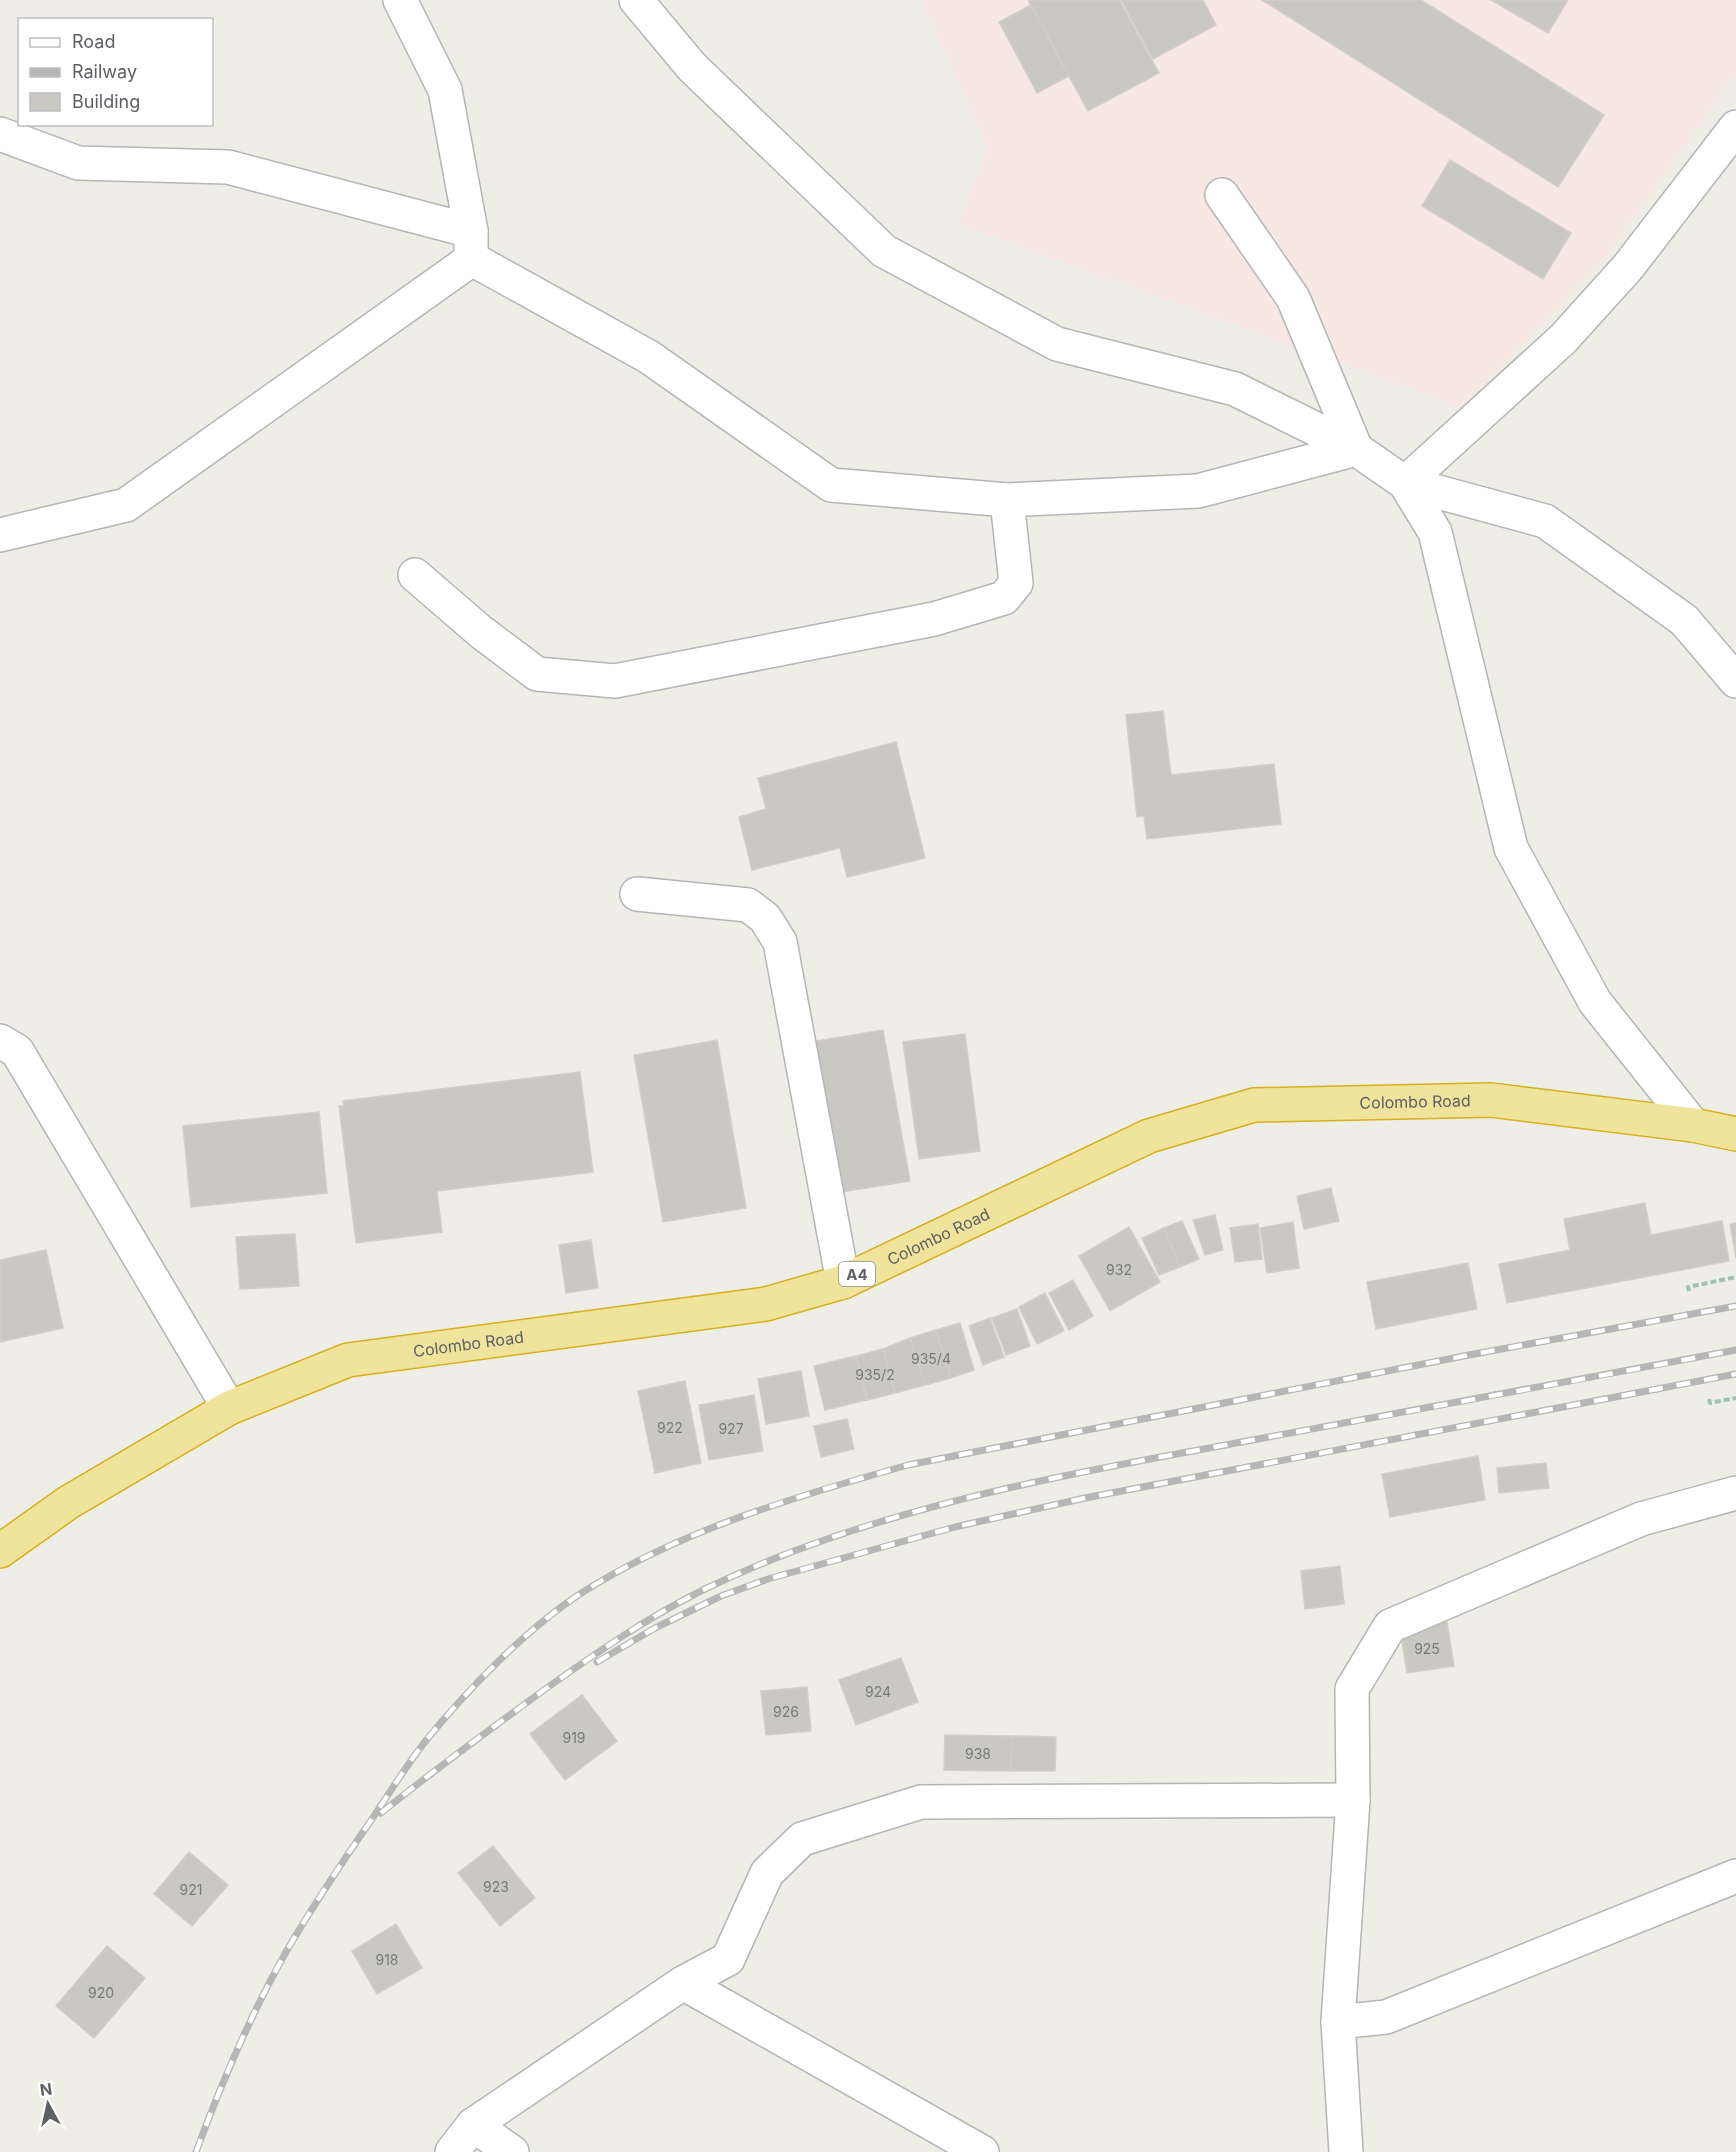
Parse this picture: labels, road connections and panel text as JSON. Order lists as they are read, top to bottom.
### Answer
{
  "streets": {
    "highway": ["Colombo Road", "A4"]
  },
  "house_numbers": [
    "932",
    "935/4",
    "935/2",
    "922",
    "927",
    "925",
    "924",
    "926",
    "919",
    "938",
    "923",
    "921",
    "918",
    "920"
  ],
  "legend": ["Road", "Railway", "Building"],
  "north": "top"
}
